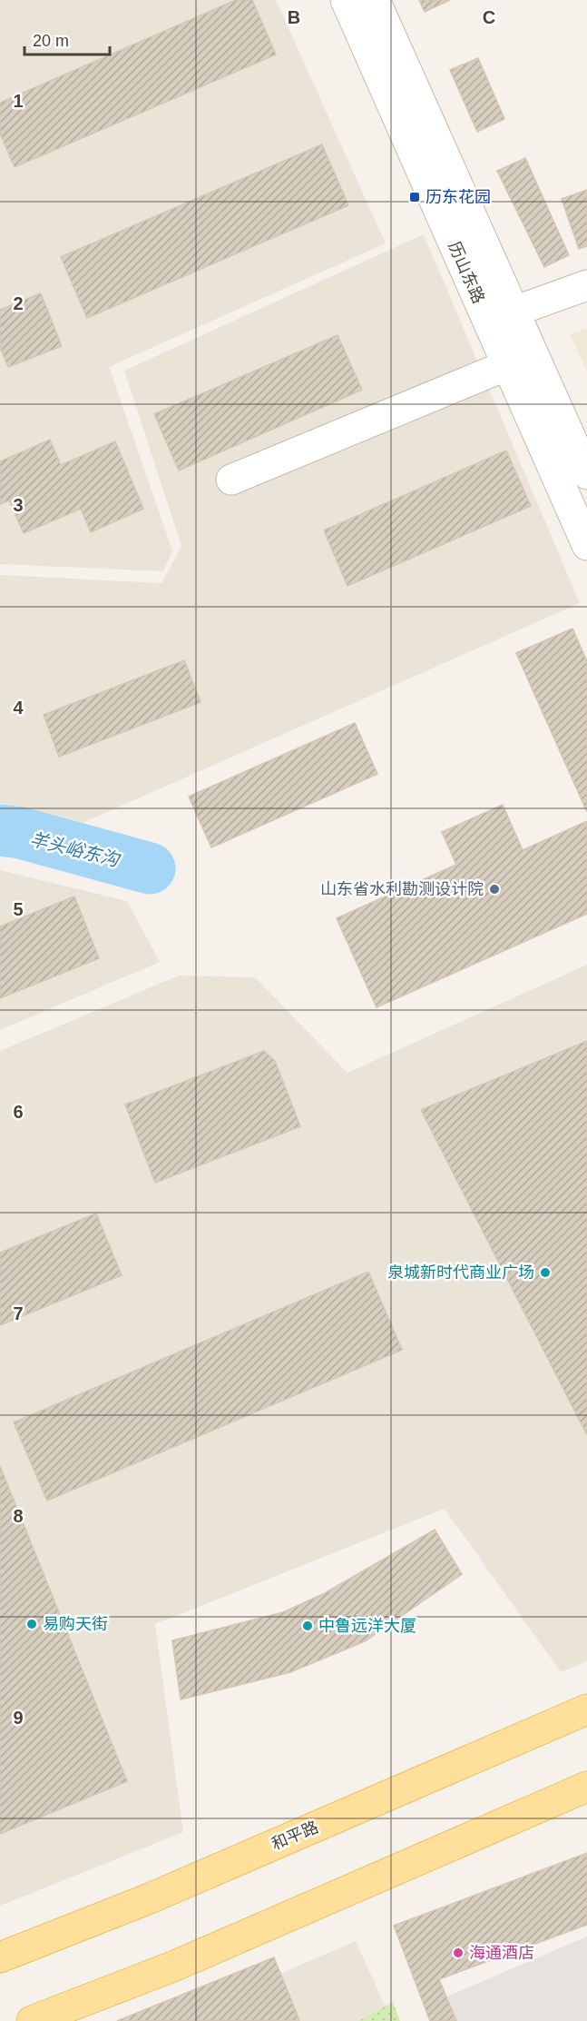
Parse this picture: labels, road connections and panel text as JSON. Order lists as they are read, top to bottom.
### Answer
{
  "streets": {
    "main road": ["和平路"],
    "street": ["历山东路"]
  },
  "water": ["羊头峪东沟"],
  "places": {
    "transit": ["历东花园"],
    "other": [
      "山东省水利勘测设计院",
      "泉城新时代商业广场",
      "易购天街",
      "中鲁远洋大厦",
      "海通酒店"
    ]
  },
  "scale_bar": "20 m",
  "grid": {
    "columns": ["B", "C"],
    "rows": [
      "1",
      "2",
      "3",
      "4",
      "5",
      "6",
      "7",
      "8",
      "9"
    ]
  }
}
